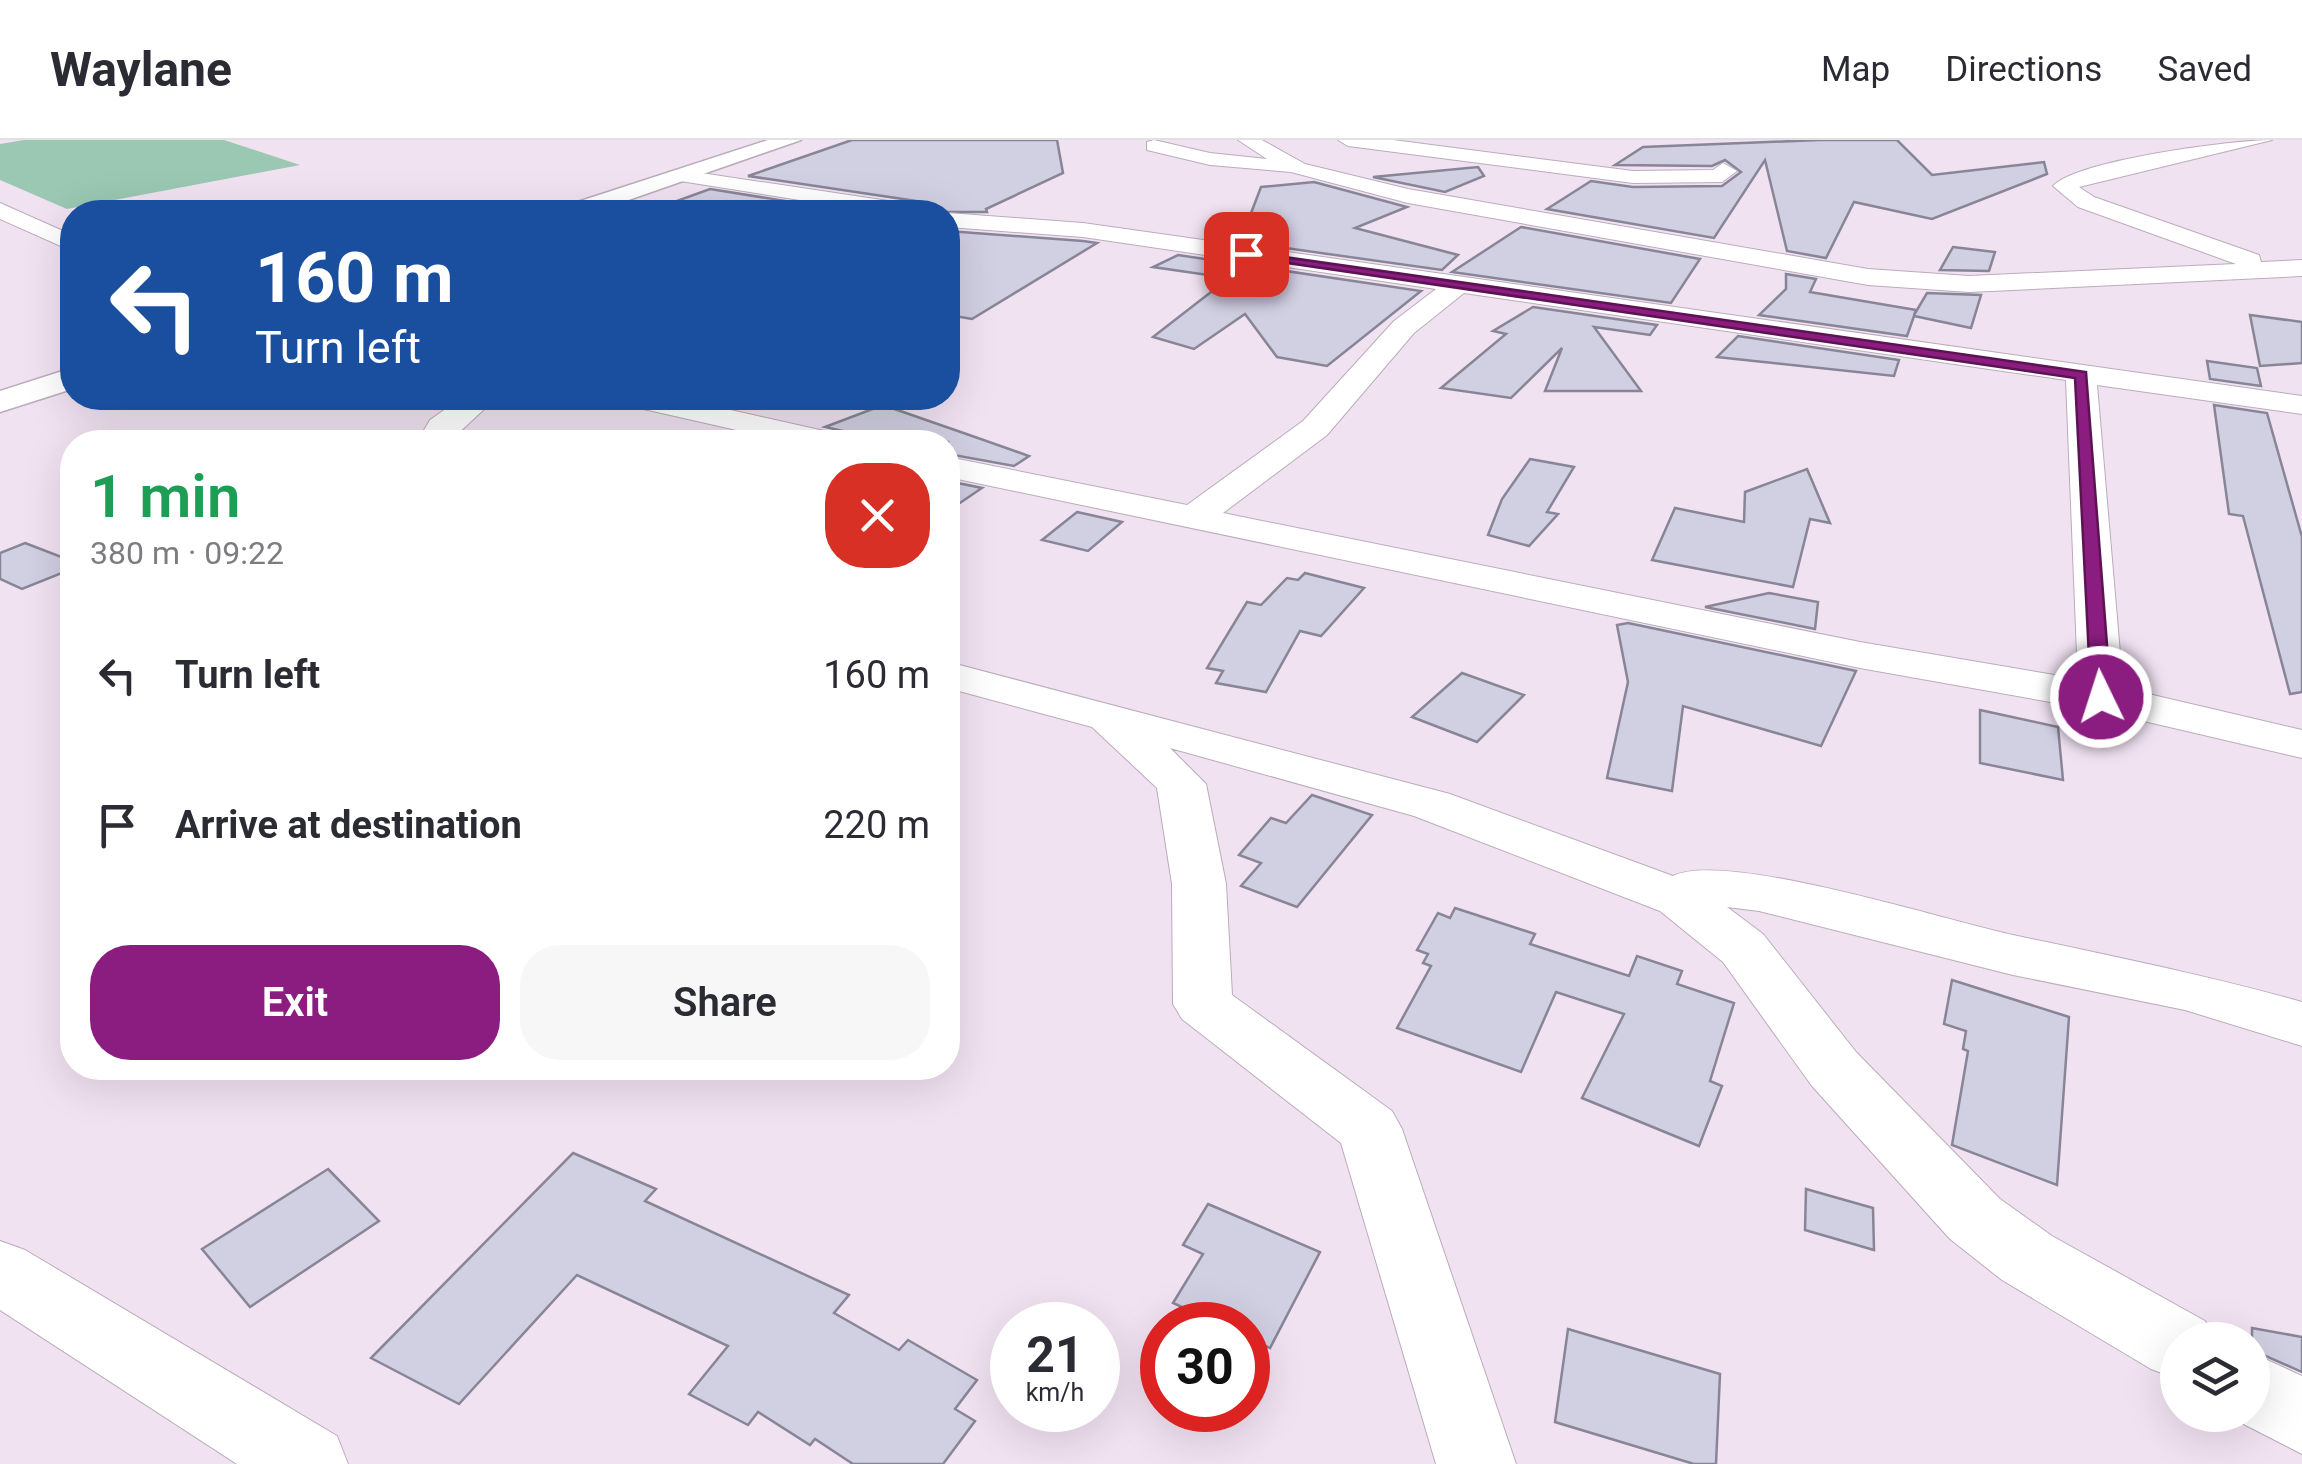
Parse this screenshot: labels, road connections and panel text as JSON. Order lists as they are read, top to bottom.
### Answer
{
  "page": {
    "header": "Waylane",
    "nav": ["Map", "Directions", "Saved"],
    "turn": ["160 m", "Turn left"],
    "heading": ["1 min", "380 m · 09:22"],
    "list": [
      {
        "name": "Turn left",
        "value": "160 m"
      },
      {
        "name": "Arrive at destination",
        "value": "220 m"
      }
    ],
    "buttons": ["Exit", "Share"],
    "speed": "21 km/h",
    "limit": "30"
  }
}
